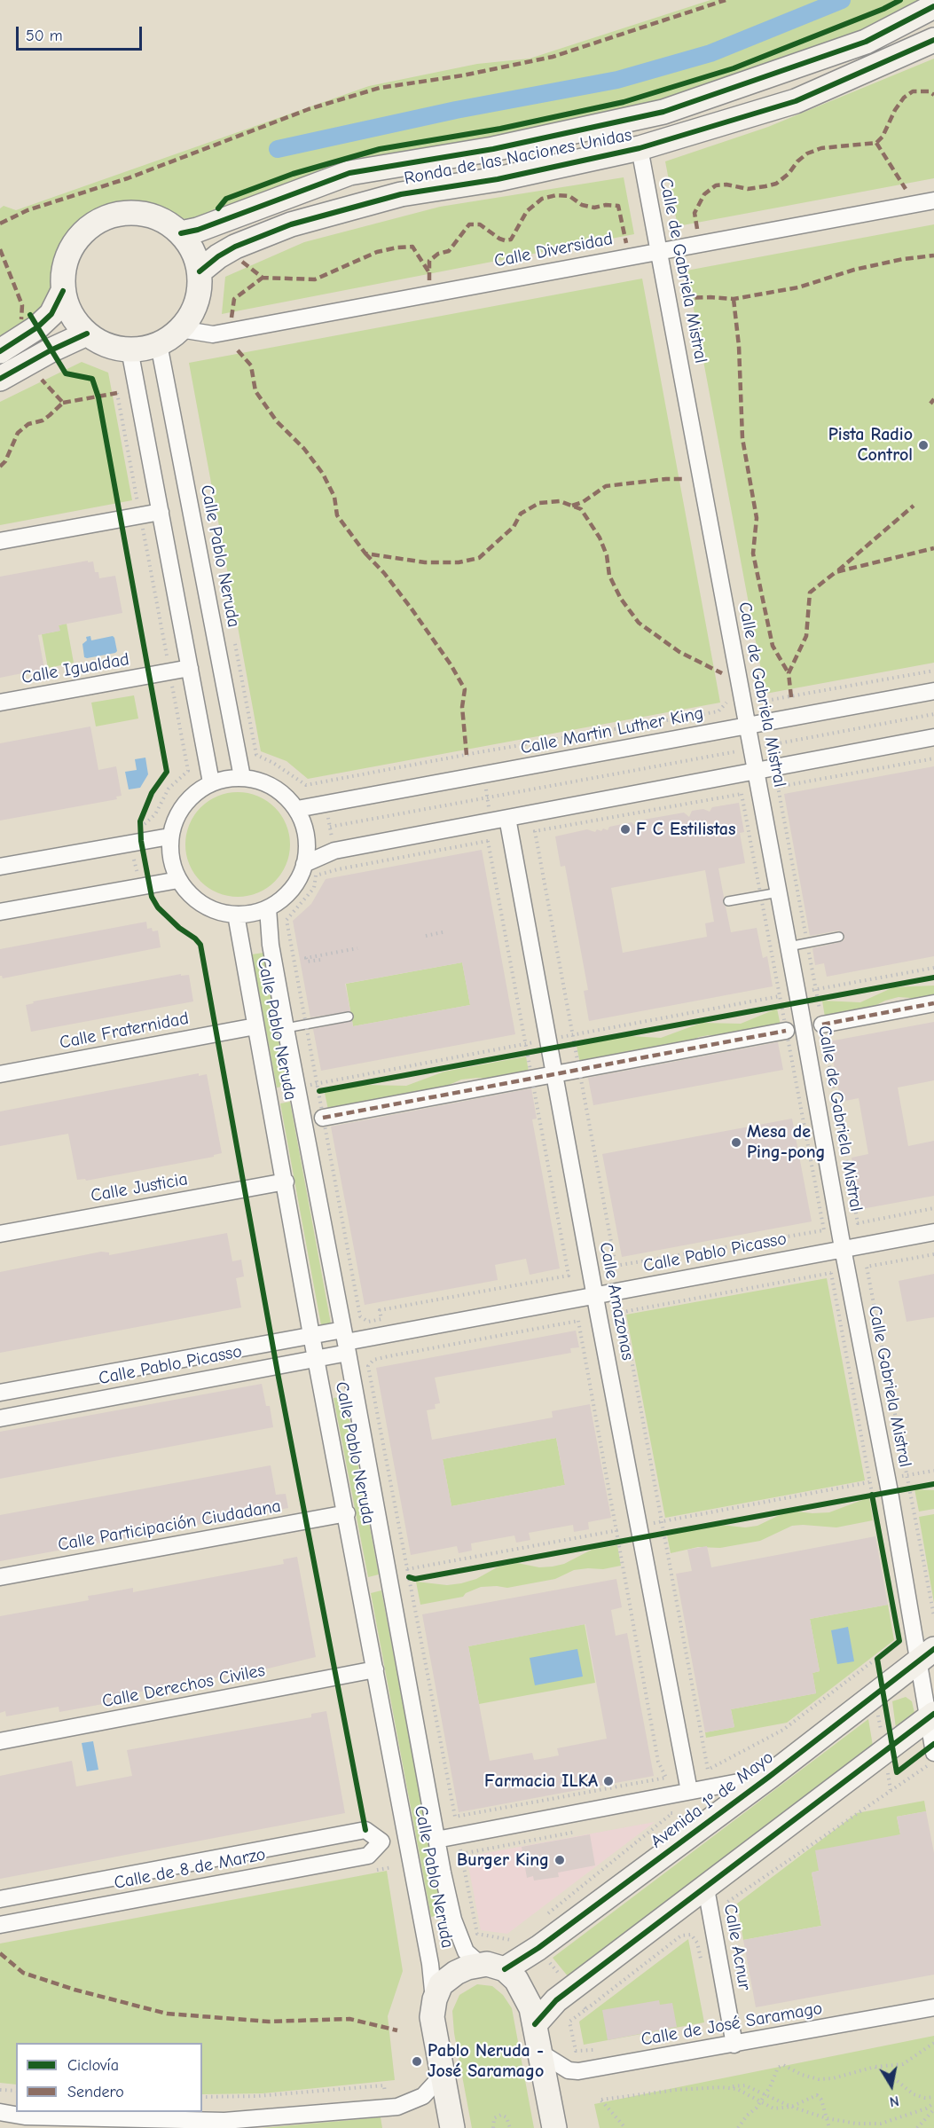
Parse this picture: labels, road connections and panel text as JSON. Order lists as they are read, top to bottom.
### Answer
{
  "streets": {
    "street": [
      "Ronda de las Naciones Unidas",
      "Calle Diversidad",
      "Calle de Gabriela Mistral",
      "Calle Pablo Neruda",
      "Calle Igualdad",
      "Calle Martin Luther King",
      "Calle Fraternidad",
      "Calle Justicia",
      "Calle Pablo Picasso",
      "Calle Amazonas",
      "Calle Gabriela Mistral",
      "Calle Participación Ciudadana",
      "Calle Derechos Civiles",
      "Avenida 1º de Mayo",
      "Calle de 8 de Marzo",
      "Calle Acnur",
      "Calle de José Saramago"
    ]
  },
  "crossings": [
    ["Ronda de las Naciones Unidas", "Calle Diversidad"],
    ["Ronda de las Naciones Unidas", "Calle de Gabriela Mistral"],
    ["Ronda de las Naciones Unidas", "Calle Pablo Neruda"],
    ["Calle Diversidad", "Calle de Gabriela Mistral"],
    ["Calle Diversidad", "Calle Pablo Neruda"],
    ["Calle de Gabriela Mistral", "Calle Martin Luther King"],
    ["Calle de Gabriela Mistral", "Calle Pablo Picasso"],
    ["Calle de Gabriela Mistral", "Calle Gabriela Mistral"],
    ["Calle Pablo Neruda", "Calle Martin Luther King"],
    ["Calle Pablo Neruda", "Calle Fraternidad"],
    ["Calle Pablo Neruda", "Calle Justicia"],
    ["Calle Pablo Neruda", "Calle Pablo Picasso"],
    ["Calle Pablo Neruda", "Calle Participación Ciudadana"],
    ["Calle Pablo Neruda", "Calle Derechos Civiles"],
    ["Calle Pablo Neruda", "Calle de 8 de Marzo"],
    ["Calle Pablo Picasso", "Calle Amazonas"],
    ["Calle Pablo Picasso", "Calle Gabriela Mistral"],
    ["Calle Gabriela Mistral", "Avenida 1º de Mayo"],
    ["Calle Acnur", "Calle de José Saramago"]
  ],
  "places": [
    "Pista Radio Control",
    "F C Estilistas",
    "Mesa de Ping-pong",
    "Farmacia ILKA",
    "Burger King",
    "Pablo Neruda - José Saramago"
  ],
  "legend": ["Ciclovía", "Sendero"],
  "scale_bar": "50 m",
  "north": "bottom"
}
